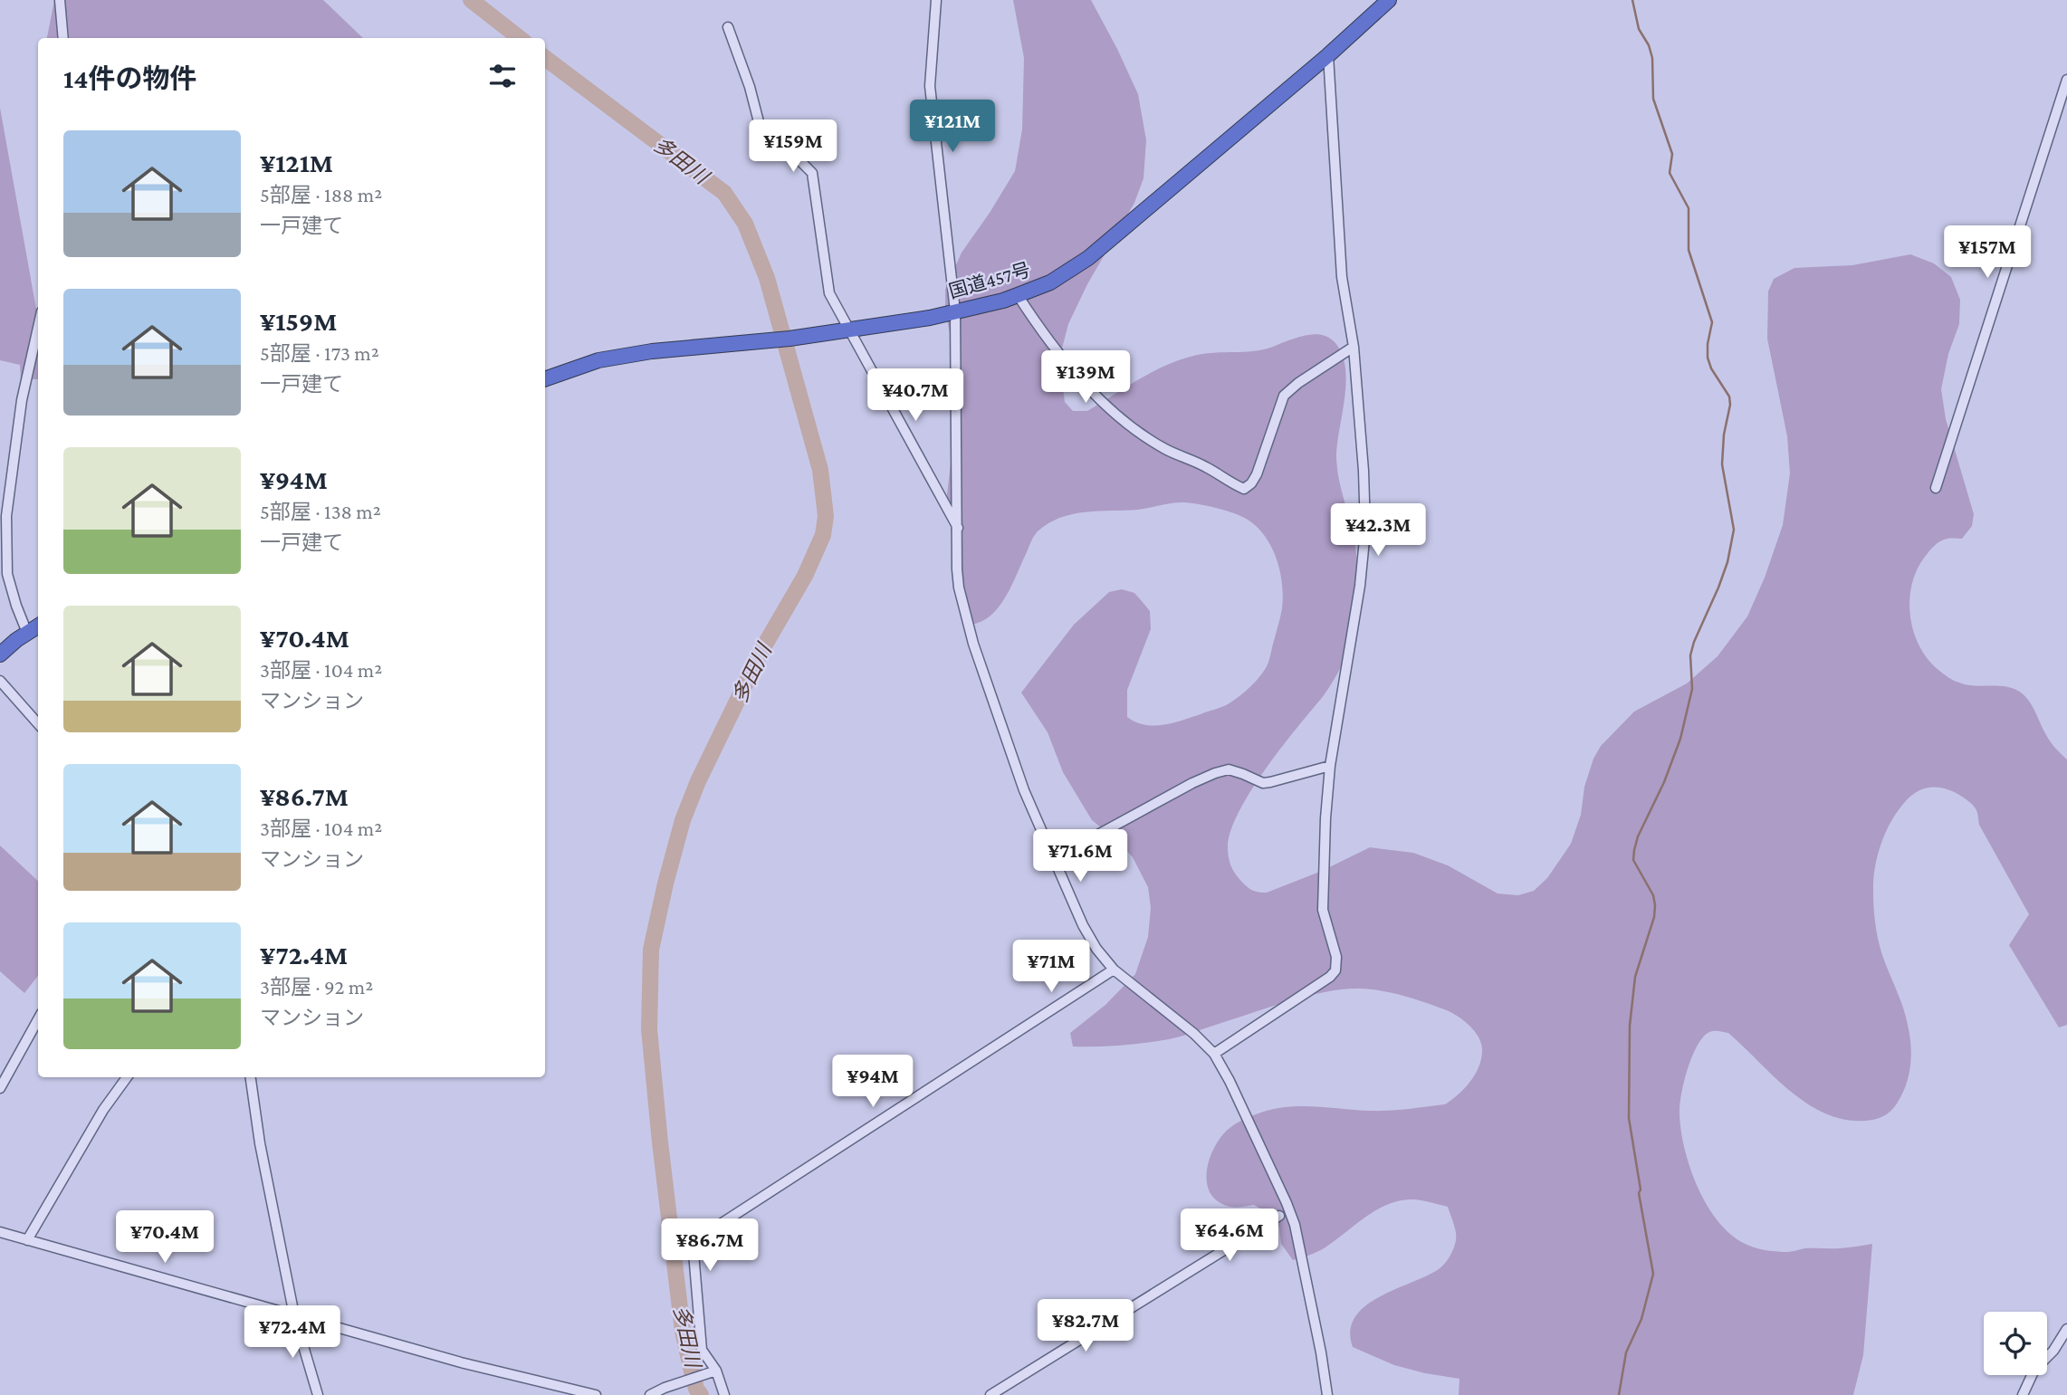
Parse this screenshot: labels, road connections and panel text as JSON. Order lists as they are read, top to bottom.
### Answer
{
  "streets": {
    "highway": ["国道457号"]
  },
  "water": ["多田川"],
  "page": {
    "heading": "14件の物件",
    "price": [
      "¥121M",
      "¥159M",
      "¥157M",
      "¥139M",
      "¥40.7M",
      "¥42.3M",
      "¥71.6M",
      "¥71M",
      "¥94M",
      "¥64.6M",
      "¥70.4M",
      "¥86.7M",
      "¥82.7M",
      "¥72.4M"
    ],
    "list": [
      {
        "name": "¥121M",
        "note": "5部屋 · 188 m² · 一戸建て"
      },
      {
        "name": "¥159M",
        "note": "5部屋 · 173 m² · 一戸建て"
      },
      {
        "name": "¥94M",
        "note": "5部屋 · 138 m² · 一戸建て"
      },
      {
        "name": "¥70.4M",
        "note": "3部屋 · 104 m² · マンション"
      },
      {
        "name": "¥86.7M",
        "note": "3部屋 · 104 m² · マンション"
      },
      {
        "name": "¥72.4M",
        "note": "3部屋 · 92 m² · マンション"
      }
    ]
  }
}
